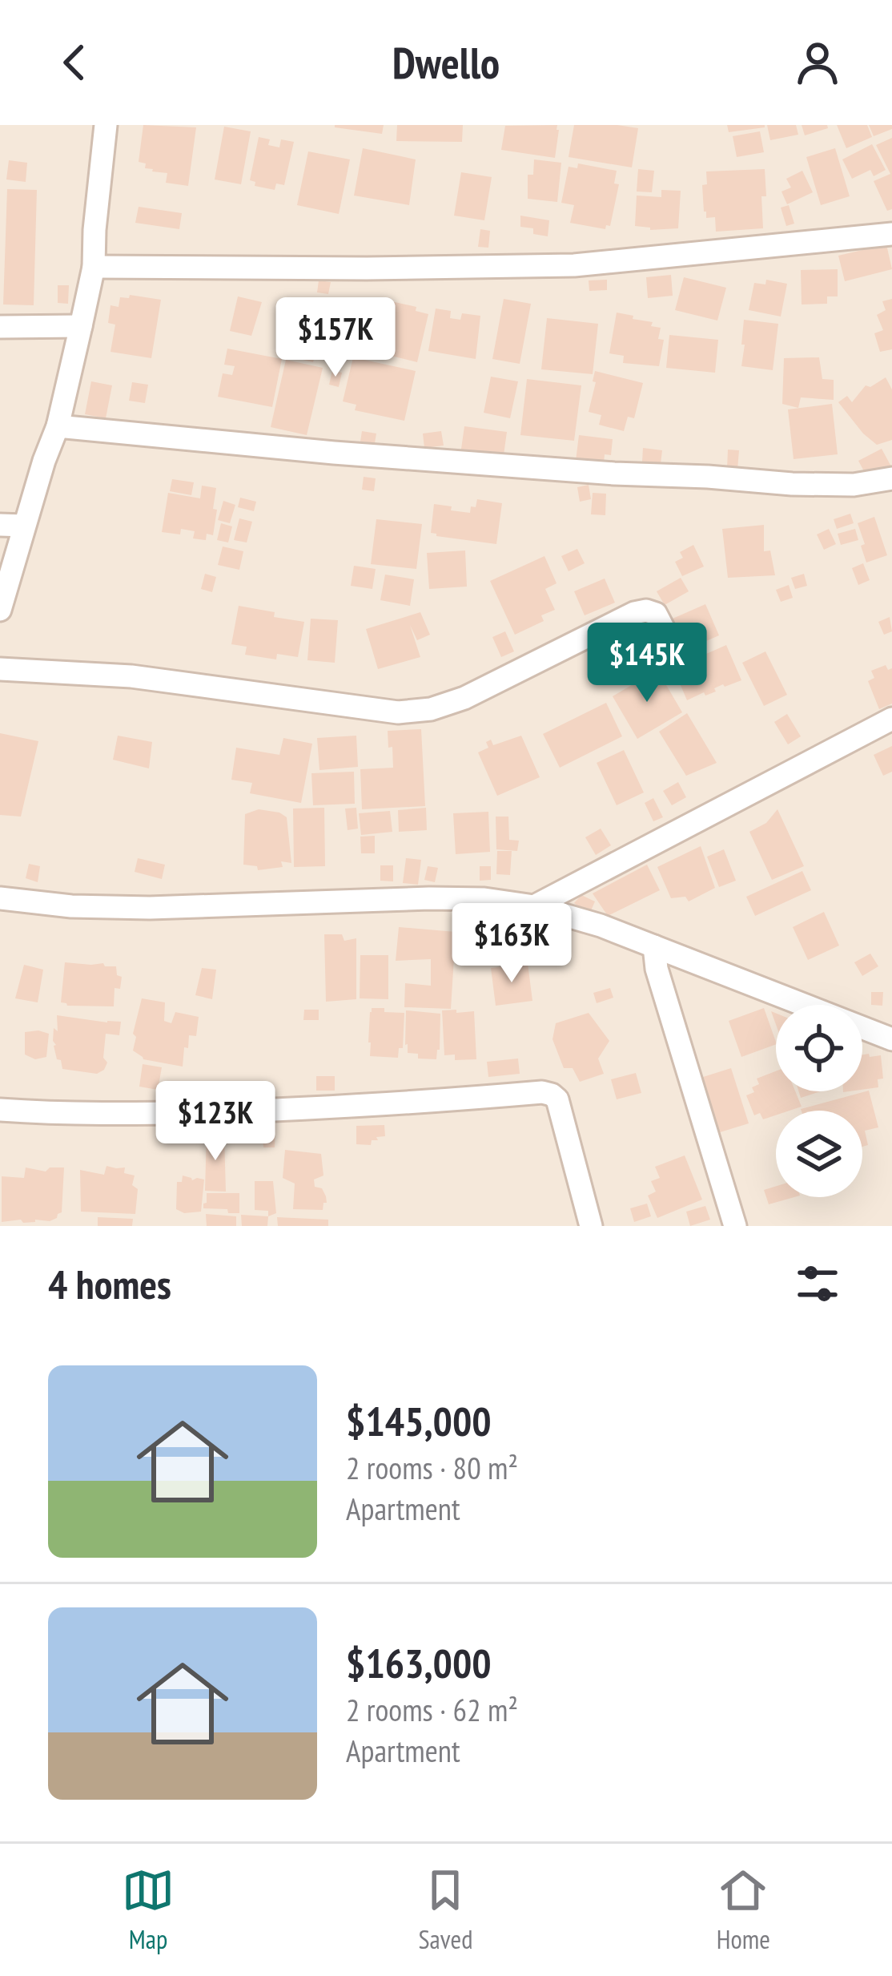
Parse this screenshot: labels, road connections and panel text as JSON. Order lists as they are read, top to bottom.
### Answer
{
  "page": {
    "header": "Dwello",
    "price": [
      "$157K",
      "$145K",
      "$163K",
      "$123K"
    ],
    "heading": "4 homes",
    "list": [
      {
        "name": "$145,000",
        "note": "2 rooms · 80 m² · Apartment"
      },
      {
        "name": "$163,000",
        "note": "2 rooms · 62 m² · Apartment"
      }
    ],
    "tabs": ["Map", "Saved", "Home"]
  }
}
